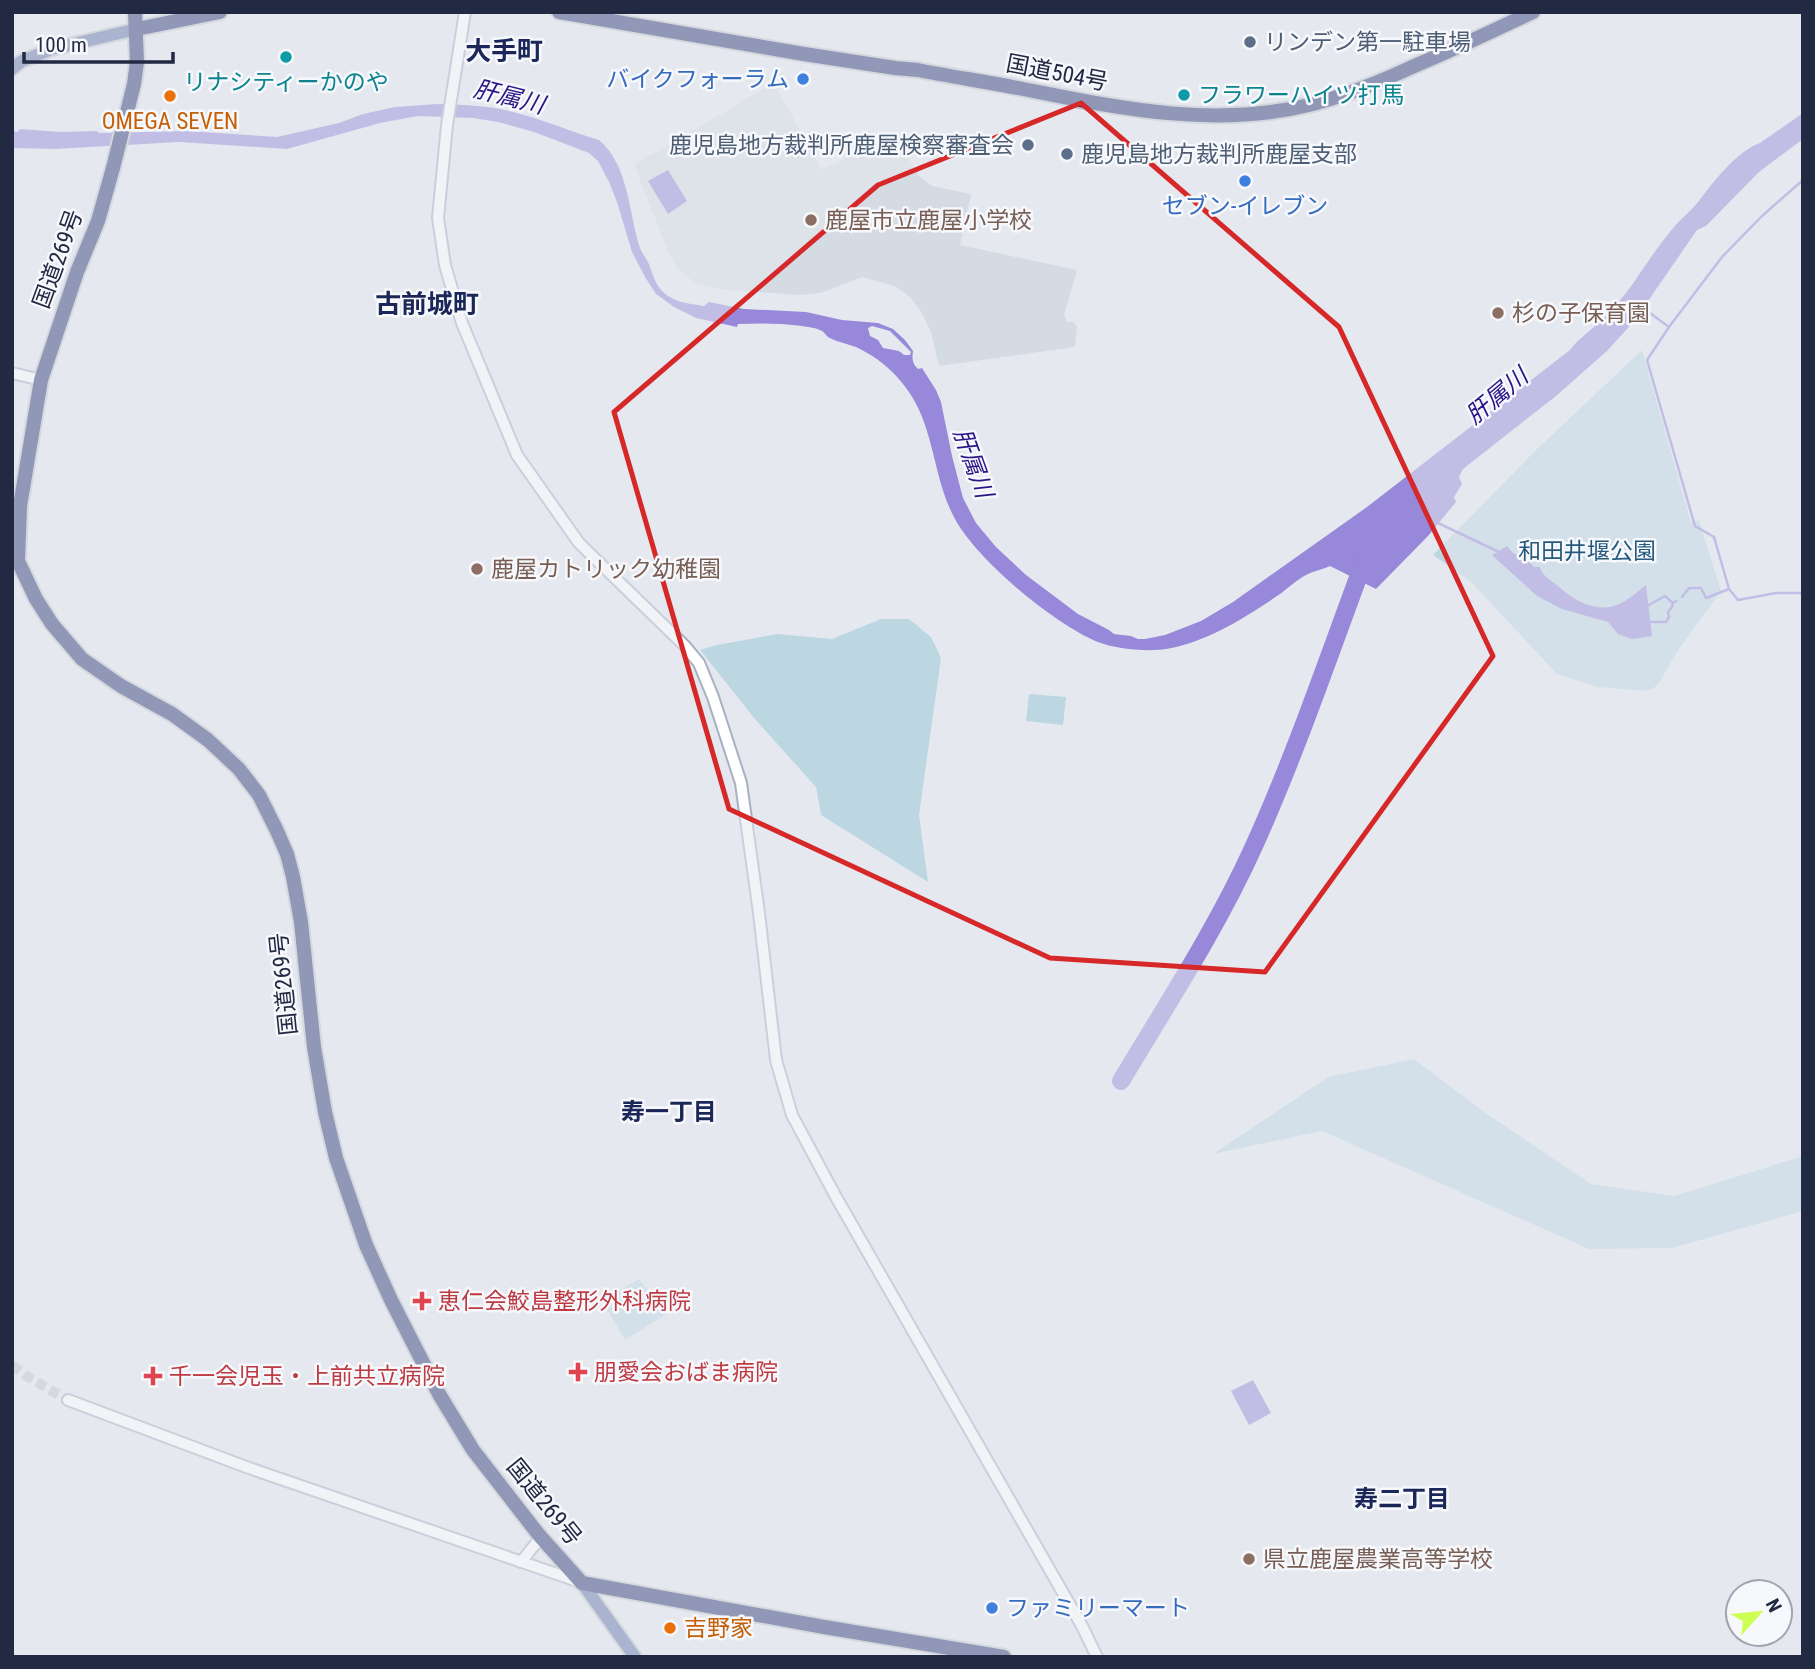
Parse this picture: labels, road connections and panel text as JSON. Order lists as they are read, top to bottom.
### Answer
{
  "streets": {
    "highway": ["国道504号", "国道269号"]
  },
  "districts": [
    "大手町",
    "古前城町",
    "寿一丁目",
    "寿二丁目"
  ],
  "water": ["肝属川"],
  "parks": ["和田井堰公園"],
  "places": {
    "other": [
      "リンデン第一駐車場",
      "リナシティーかのや",
      "バイクフォーラム",
      "フラワーハイツ打馬",
      "OMEGA SEVEN",
      "鹿児島地方裁判所鹿屋検察審査会",
      "鹿児島地方裁判所鹿屋支部",
      "セブン-イレブン",
      "鹿屋市立鹿屋小学校",
      "杉の子保育園",
      "鹿屋カトリック幼稚園",
      "県立鹿屋農業高等学校",
      "ファミリーマート",
      "吉野家"
    ],
    "health": ["恵仁会鮫島整形外科病院", "朋愛会おばま病院", "千一会児玉・上前共立病院"]
  },
  "scale_bar": "100 m",
  "north": "top right"
}
